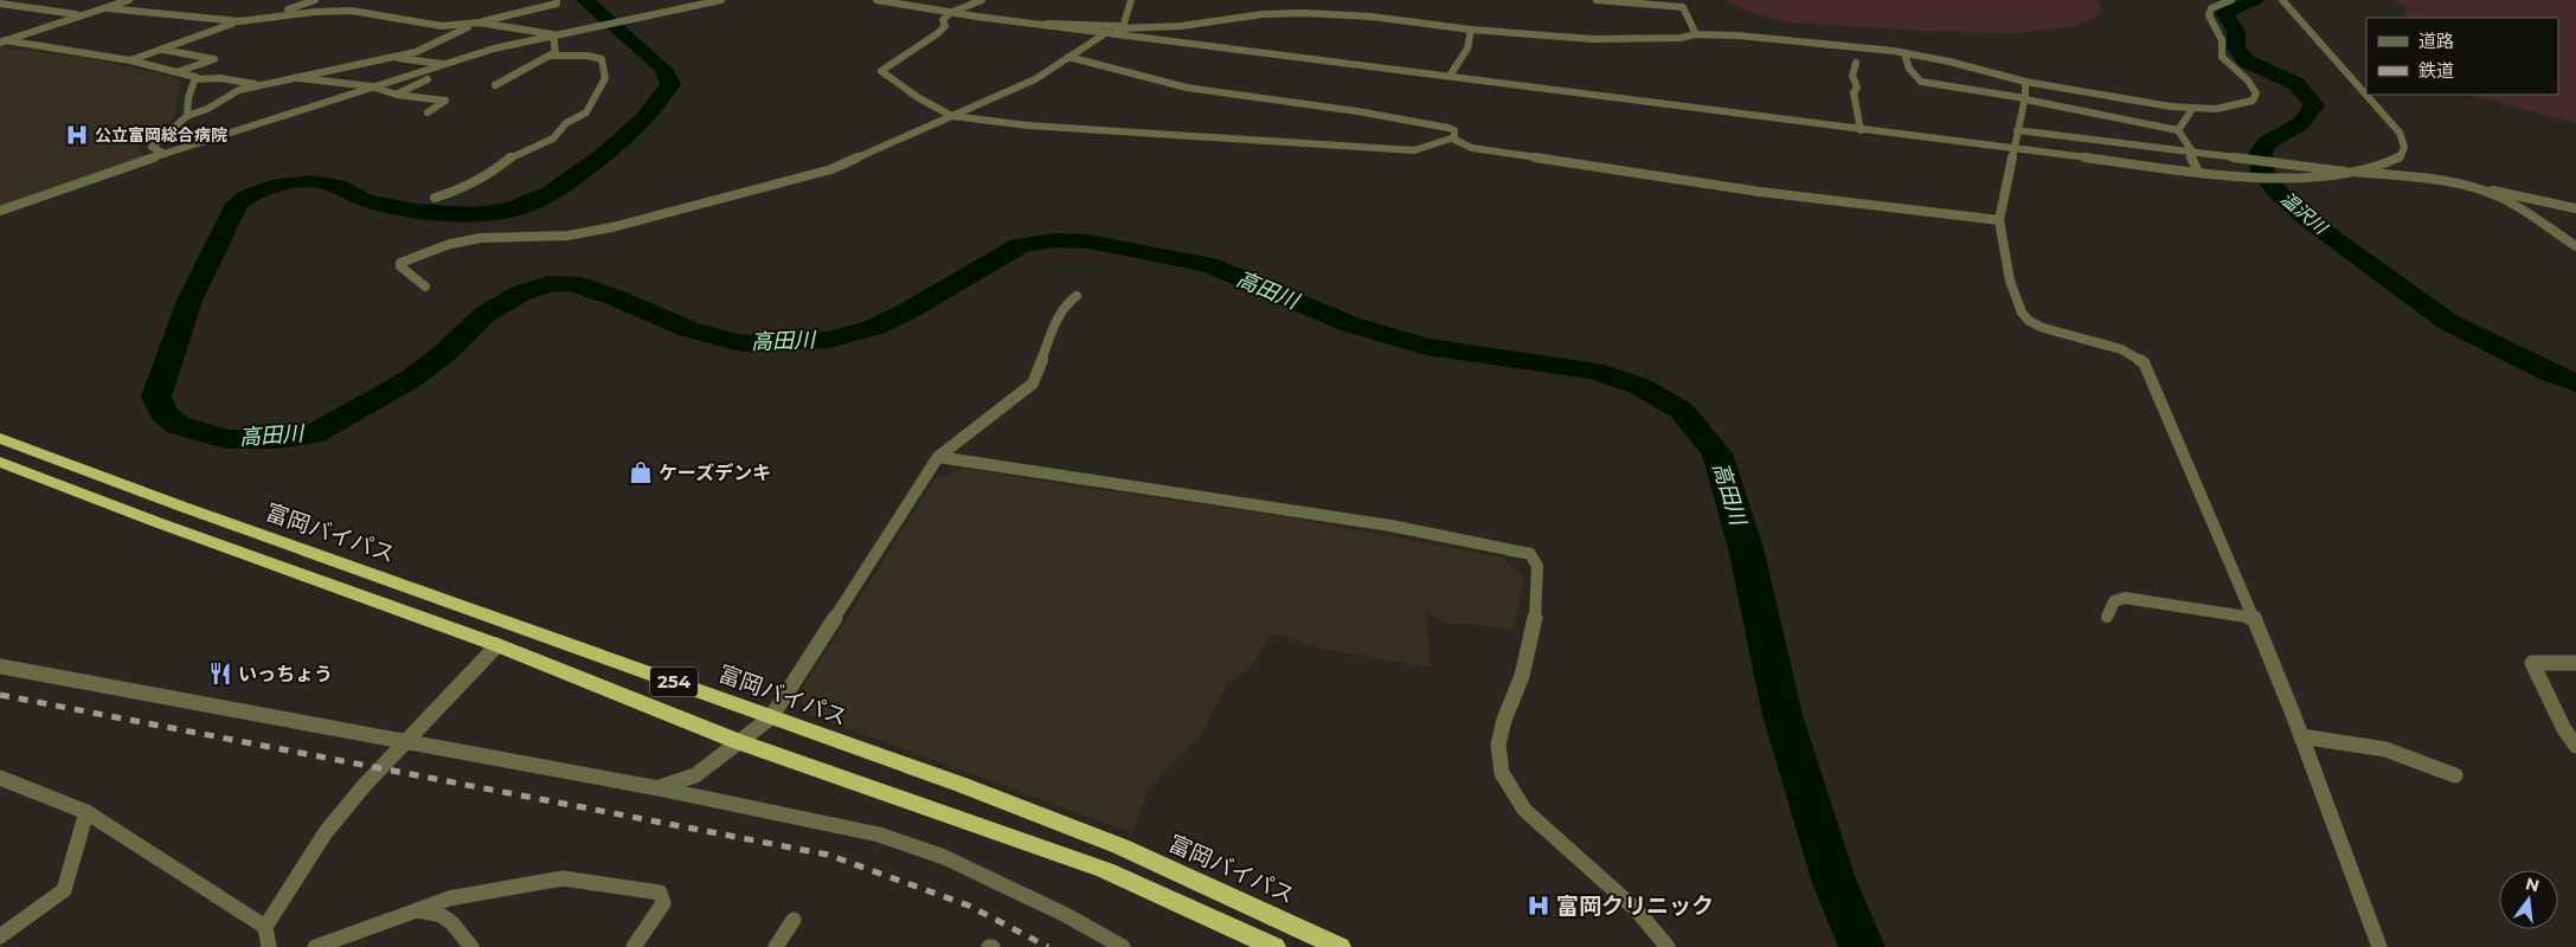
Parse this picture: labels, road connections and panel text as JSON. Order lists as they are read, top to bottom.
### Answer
{
  "streets": {
    "highway": ["富岡バイパス", "254"]
  },
  "water": ["温沢川", "高田川"],
  "places": {
    "hospital": ["公立富岡総合病院", "富岡クリニック"],
    "shop": ["ケーズデンキ"],
    "restaurant": ["いっちょう"]
  },
  "legend": ["道路", "鉄道"],
  "north": "top"
}
